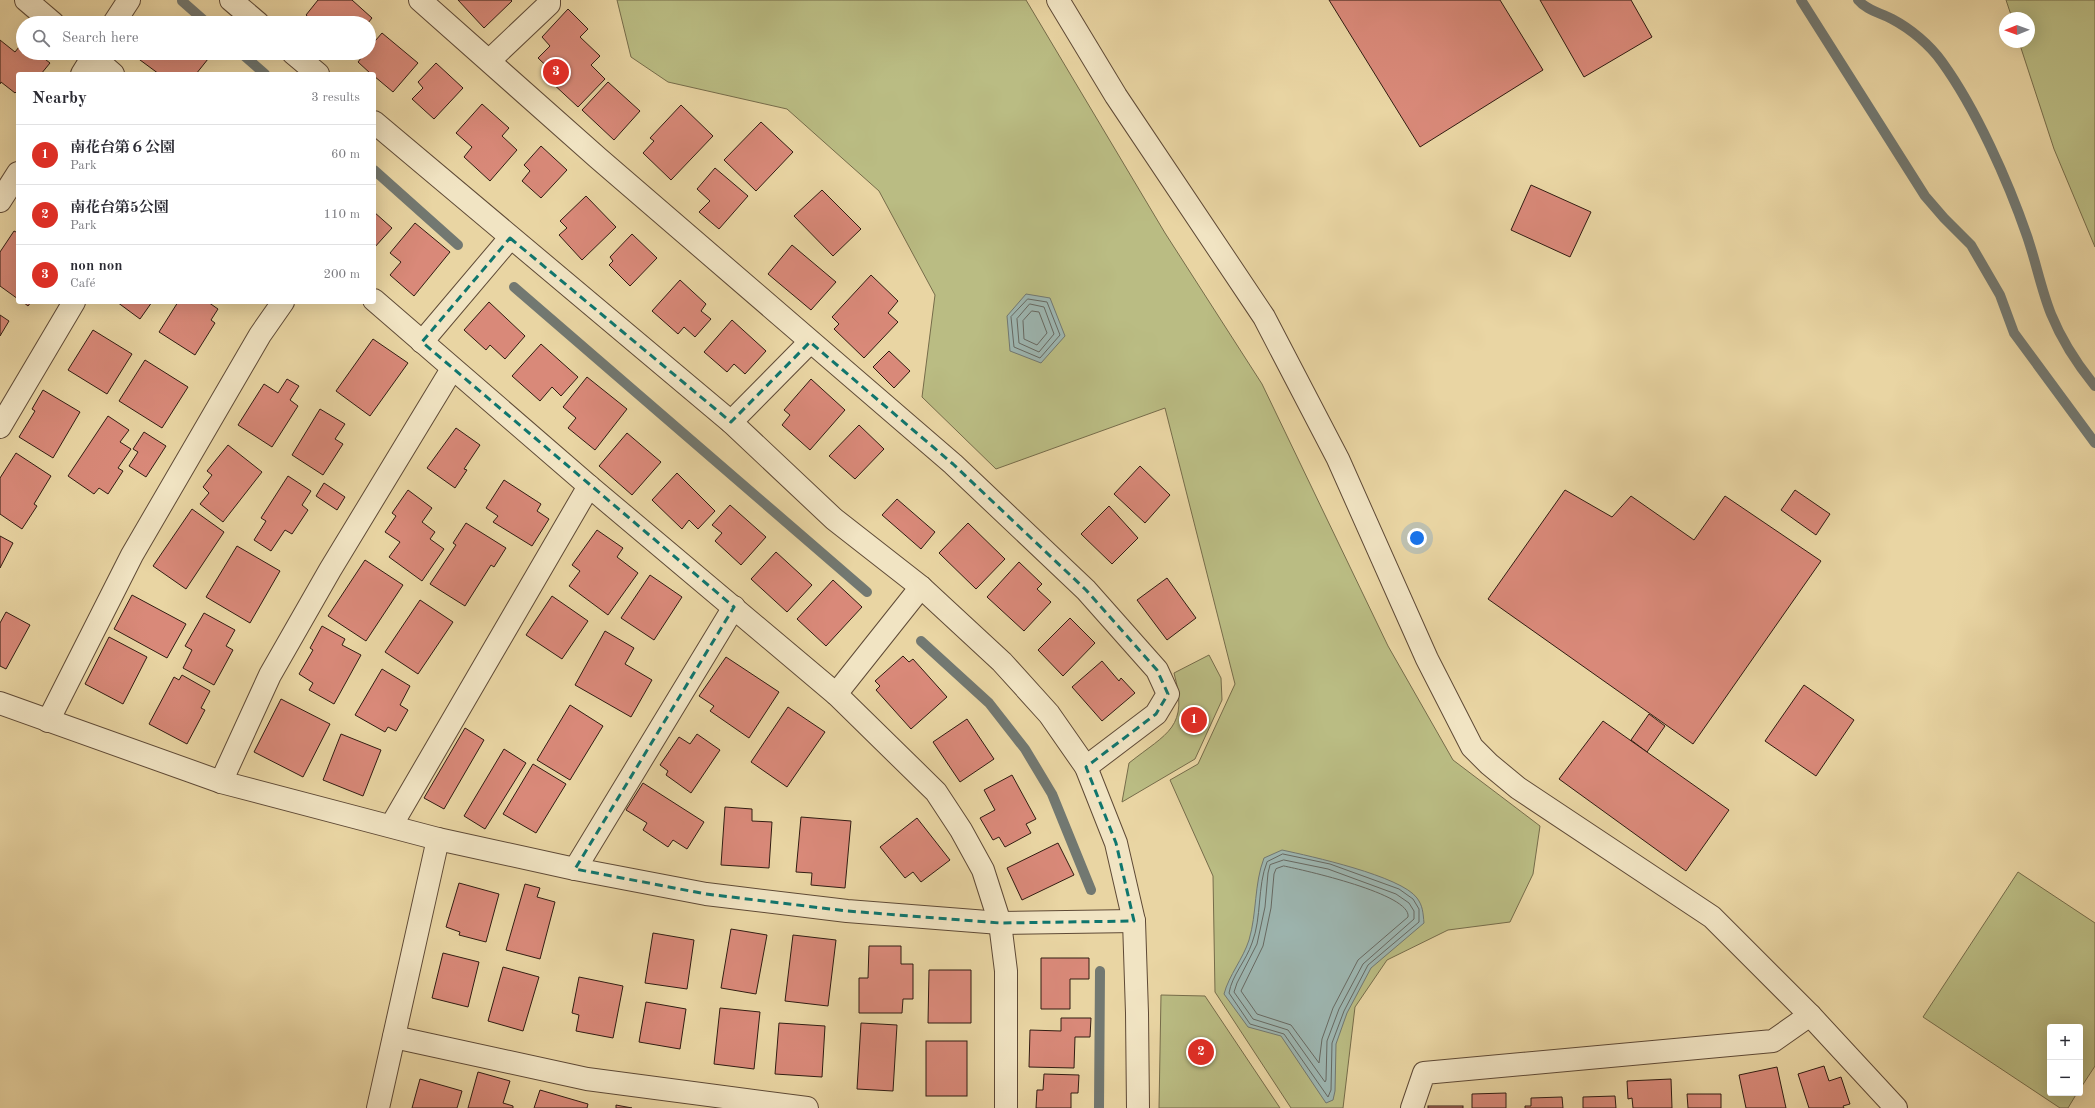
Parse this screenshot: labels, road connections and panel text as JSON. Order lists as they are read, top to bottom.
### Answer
{
  "north": "left",
  "page": {
    "search": "Search here",
    "pins": ["3", "1", "2"],
    "heading": ["Nearby", "3 results"],
    "list": [
      {
        "mark": "1",
        "name": "南花台第６公園",
        "note": "Park",
        "value": "60 m"
      },
      {
        "mark": "2",
        "name": "南花台第5公園",
        "note": "Park",
        "value": "110 m"
      },
      {
        "mark": "3",
        "name": "non non",
        "note": "Café",
        "value": "200 m"
      }
    ],
    "map_buttons": ["+", "−"]
  }
}
